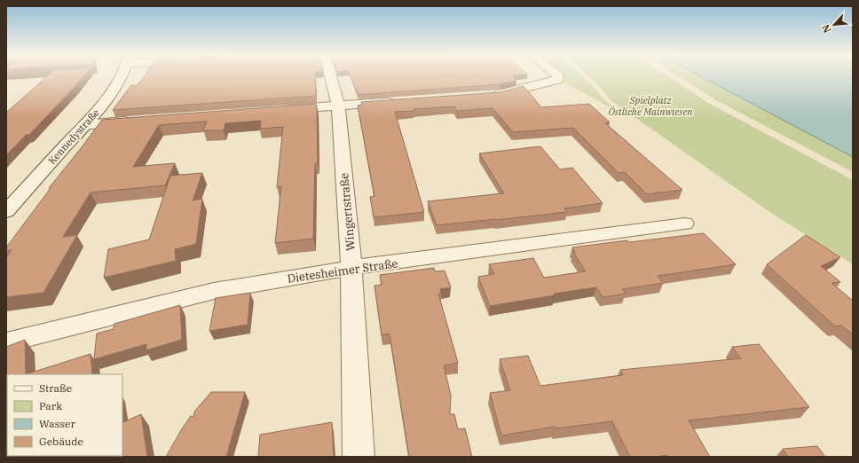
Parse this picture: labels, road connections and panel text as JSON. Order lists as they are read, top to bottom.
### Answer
{
  "streets": {
    "street": ["Kennedystraße", "Wingertstraße", "Dietesheimer Straße"]
  },
  "crossings": [
    ["Wingertstraße", "Dietesheimer Straße"]
  ],
  "parks": ["Spielplatz Östliche Mainwiesen"],
  "legend": [
    "Straße",
    "Park",
    "Wasser",
    "Gebäude"
  ],
  "north": "bottom left"
}
